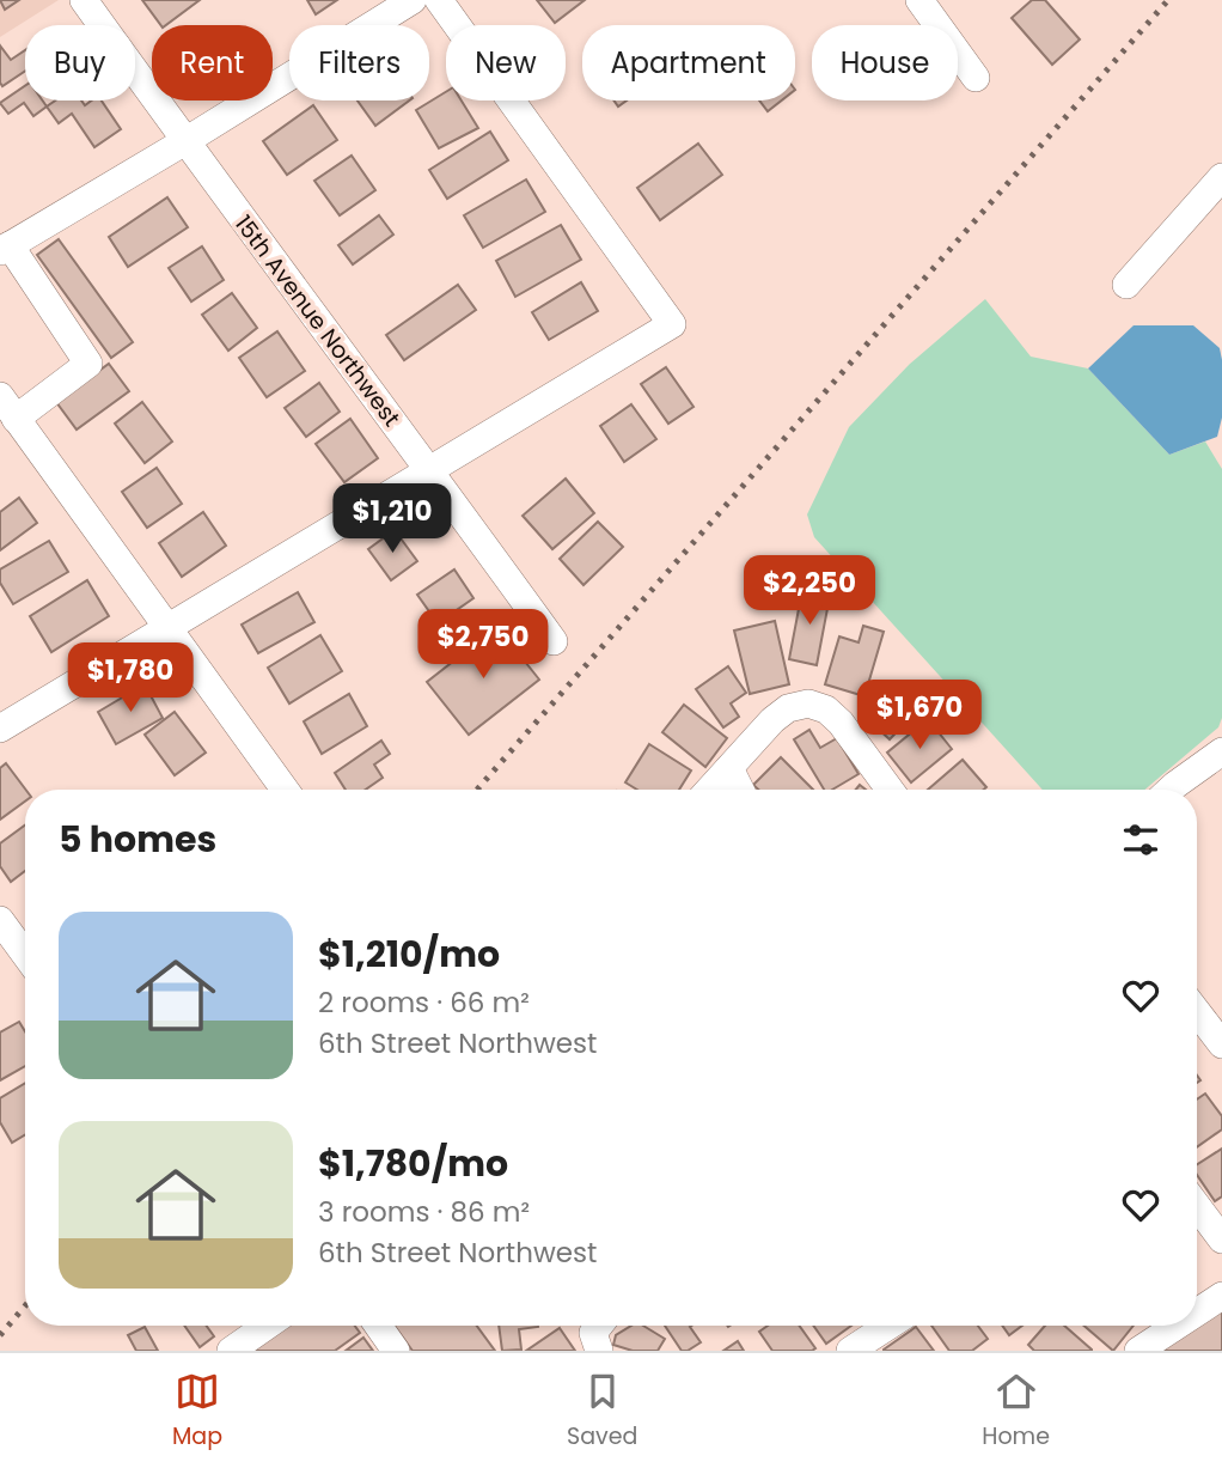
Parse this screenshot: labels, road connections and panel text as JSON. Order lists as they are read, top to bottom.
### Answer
{
  "streets": {
    "street": ["15th Avenue Northwest"]
  },
  "page": {
    "chip": [
      "Buy",
      "Rent",
      "Filters",
      "New",
      "Apartment",
      "House"
    ],
    "price": [
      "$1,210",
      "$2,250",
      "$2,750",
      "$1,780",
      "$1,670"
    ],
    "heading": "5 homes",
    "list": [
      {
        "name": "$1,210/mo",
        "note": "2 rooms · 66 m² · 6th Street Northwest"
      },
      {
        "name": "$1,780/mo",
        "note": "3 rooms · 86 m² · 6th Street Northwest"
      }
    ],
    "tabs": ["Map", "Saved", "Home"]
  }
}
